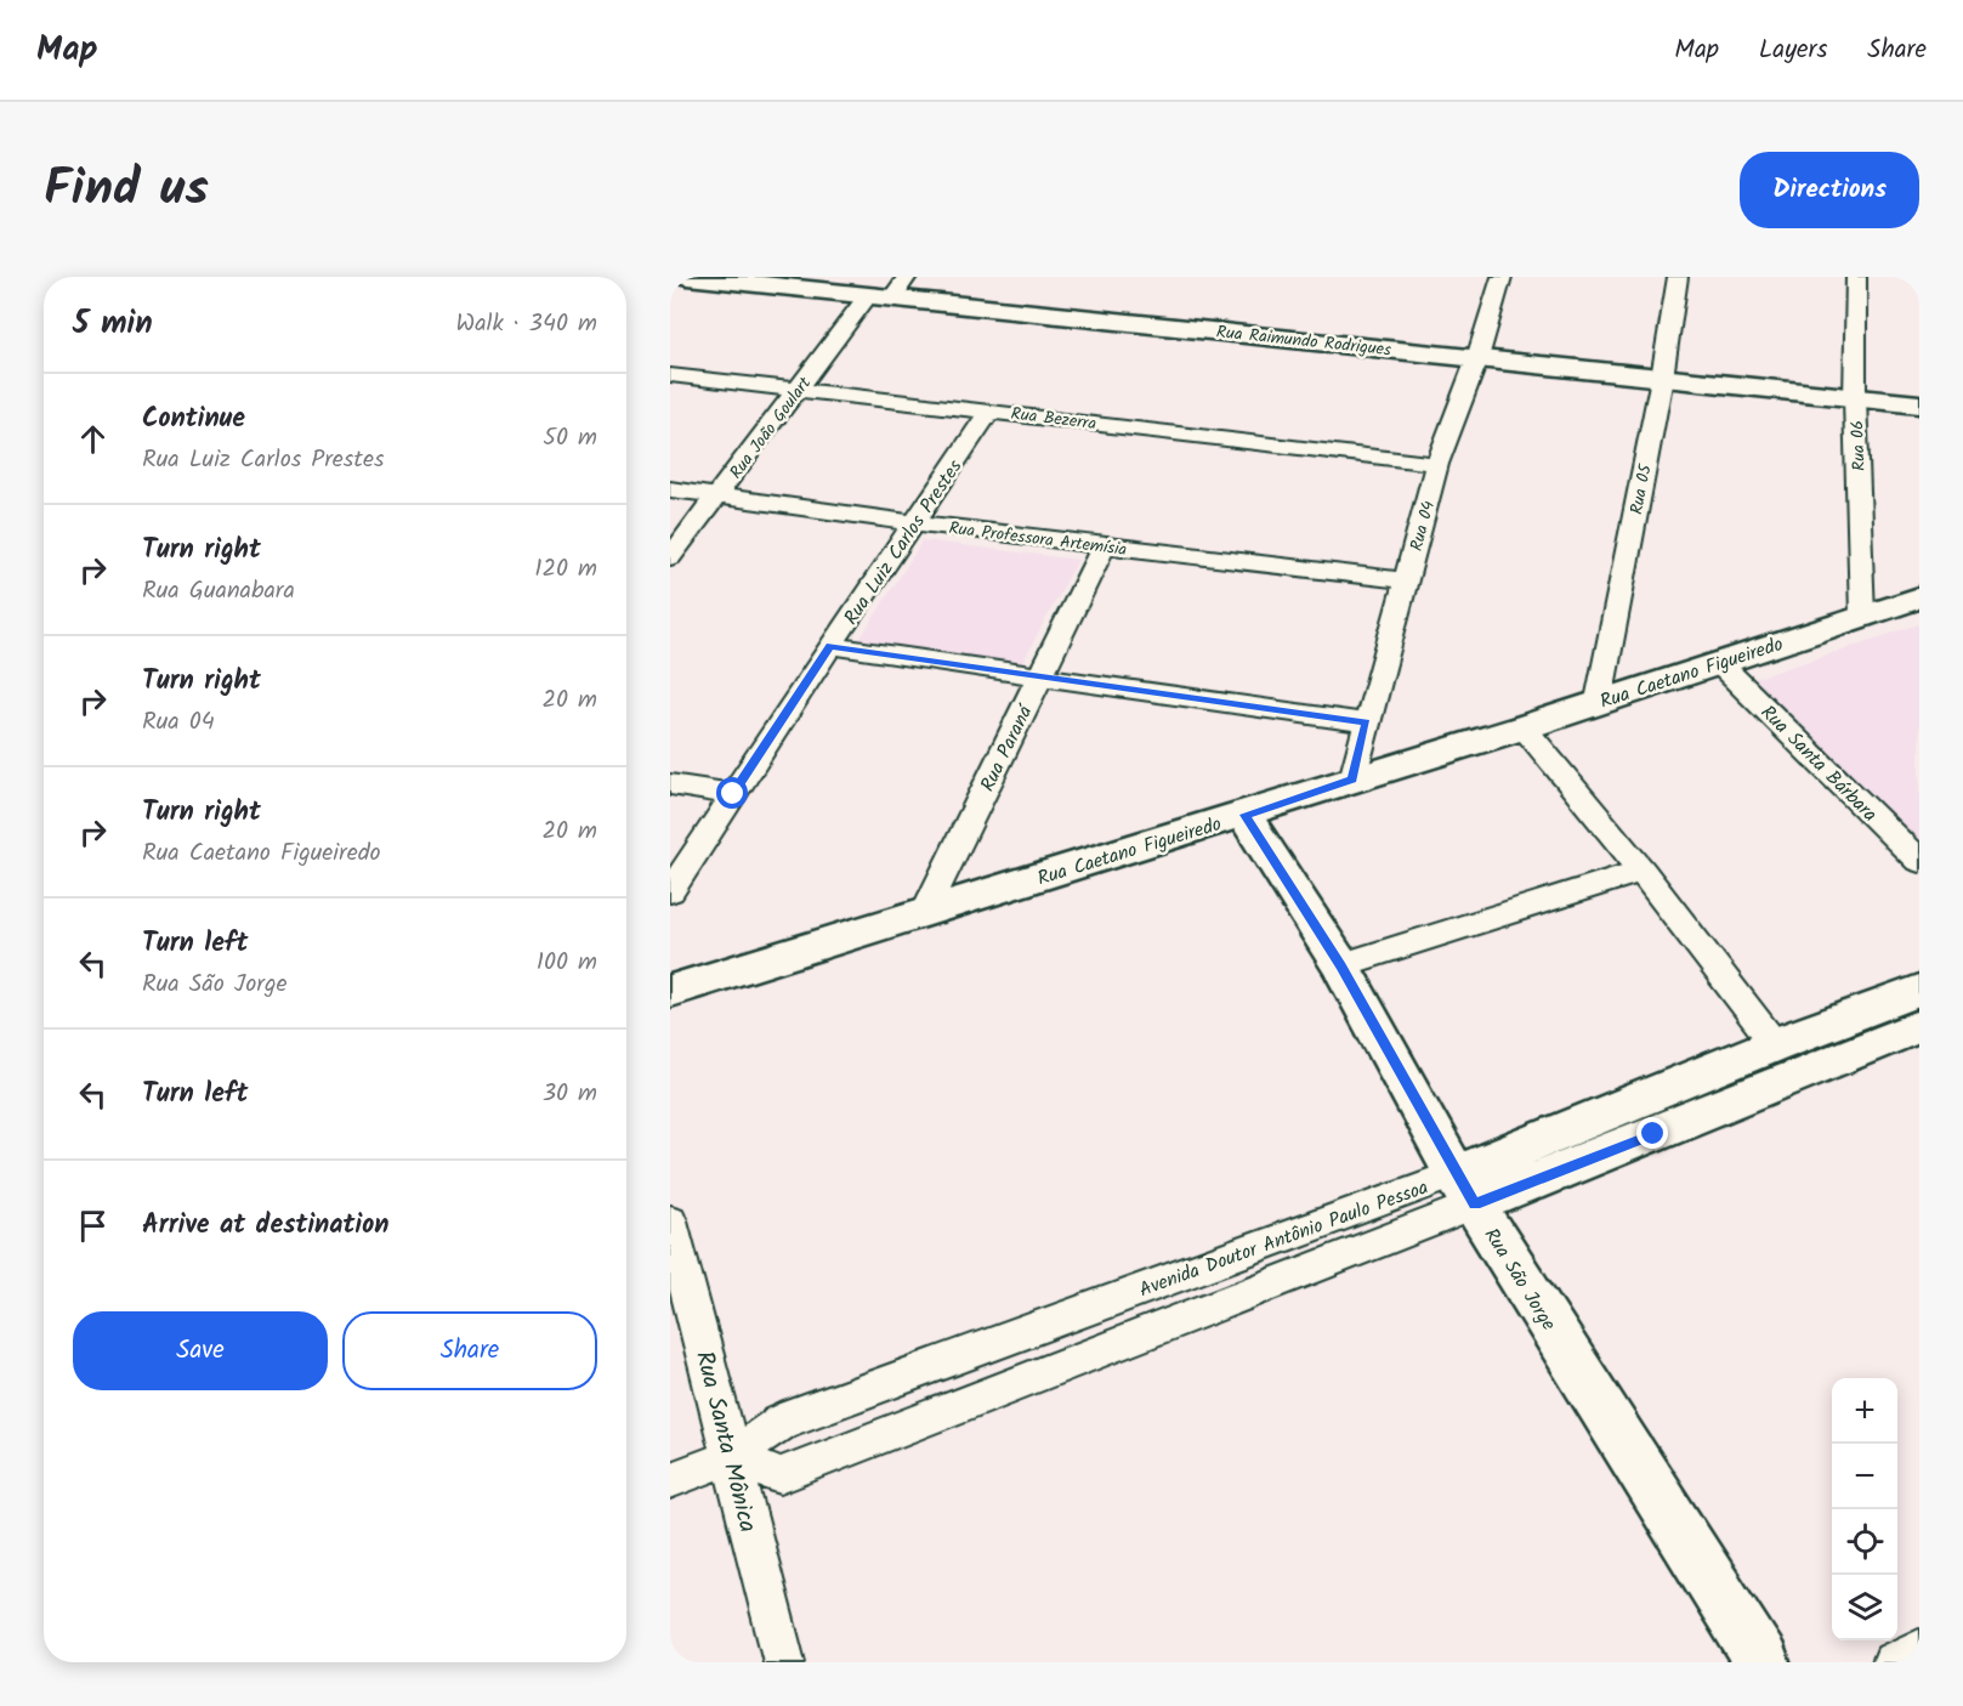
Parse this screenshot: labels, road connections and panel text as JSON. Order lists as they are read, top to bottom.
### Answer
{
  "streets": {
    "main road": [
      "Rua Raimundo Rodrigues",
      "Rua Caetano Figueiredo",
      "Avenida Doutor Antônio Paulo Pessoa",
      "Rua São Jorge"
    ],
    "street": [
      "Rua Bezerra",
      "Rua João Goulart",
      "Rua 06",
      "Rua 05",
      "Rua 04",
      "Rua Professora Artemísia",
      "Rua Luiz Carlos Prestes",
      "Rua Paraná",
      "Rua Santa Bárbara",
      "Rua Santa Mônica"
    ]
  },
  "crossings": [
    ["Rua Raimundo Rodrigues", "Rua João Goulart"],
    ["Rua Raimundo Rodrigues", "Rua 06"],
    ["Rua Raimundo Rodrigues", "Rua 05"],
    ["Rua Raimundo Rodrigues", "Rua 04"],
    ["Rua Bezerra", "Rua João Goulart"],
    ["Rua Bezerra", "Rua 04"],
    ["Rua Bezerra", "Rua Luiz Carlos Prestes"],
    ["Rua João Goulart", "Rua Professora Artemísia"],
    ["Rua 06", "Rua Caetano Figueiredo"],
    ["Rua 05", "Rua Caetano Figueiredo"],
    ["Rua 04", "Rua Professora Artemísia"],
    ["Rua 04", "Rua Caetano Figueiredo"],
    ["Rua Professora Artemísia", "Rua Luiz Carlos Prestes"],
    ["Rua Professora Artemísia", "Rua Paraná"],
    ["Rua Caetano Figueiredo", "Rua Paraná"],
    ["Rua Caetano Figueiredo", "Rua Santa Bárbara"],
    ["Rua Caetano Figueiredo", "Rua São Jorge"],
    ["Avenida Doutor Antônio Paulo Pessoa", "Rua São Jorge"],
    ["Avenida Doutor Antônio Paulo Pessoa", "Rua Santa Mônica"]
  ],
  "page": {
    "header": "Map",
    "nav": ["Map", "Layers", "Share"],
    "title": "Find us",
    "buttons": [
      "Directions",
      ["Save", "Share"]
    ],
    "heading": ["5 min", "Walk · 340 m"],
    "list": [
      ["Continue", "Rua Luiz Carlos Prestes", "50 m"],
      ["Turn right", "Rua Guanabara", "120 m"],
      ["Turn right", "Rua 04", "20 m"],
      ["Turn right", "Rua Caetano Figueiredo", "20 m"],
      ["Turn left", "Rua São Jorge", "100 m"],
      ["Turn left", "30 m"],
      "Arrive at destination"
    ],
    "map_buttons": ["+", "−"]
  }
}
